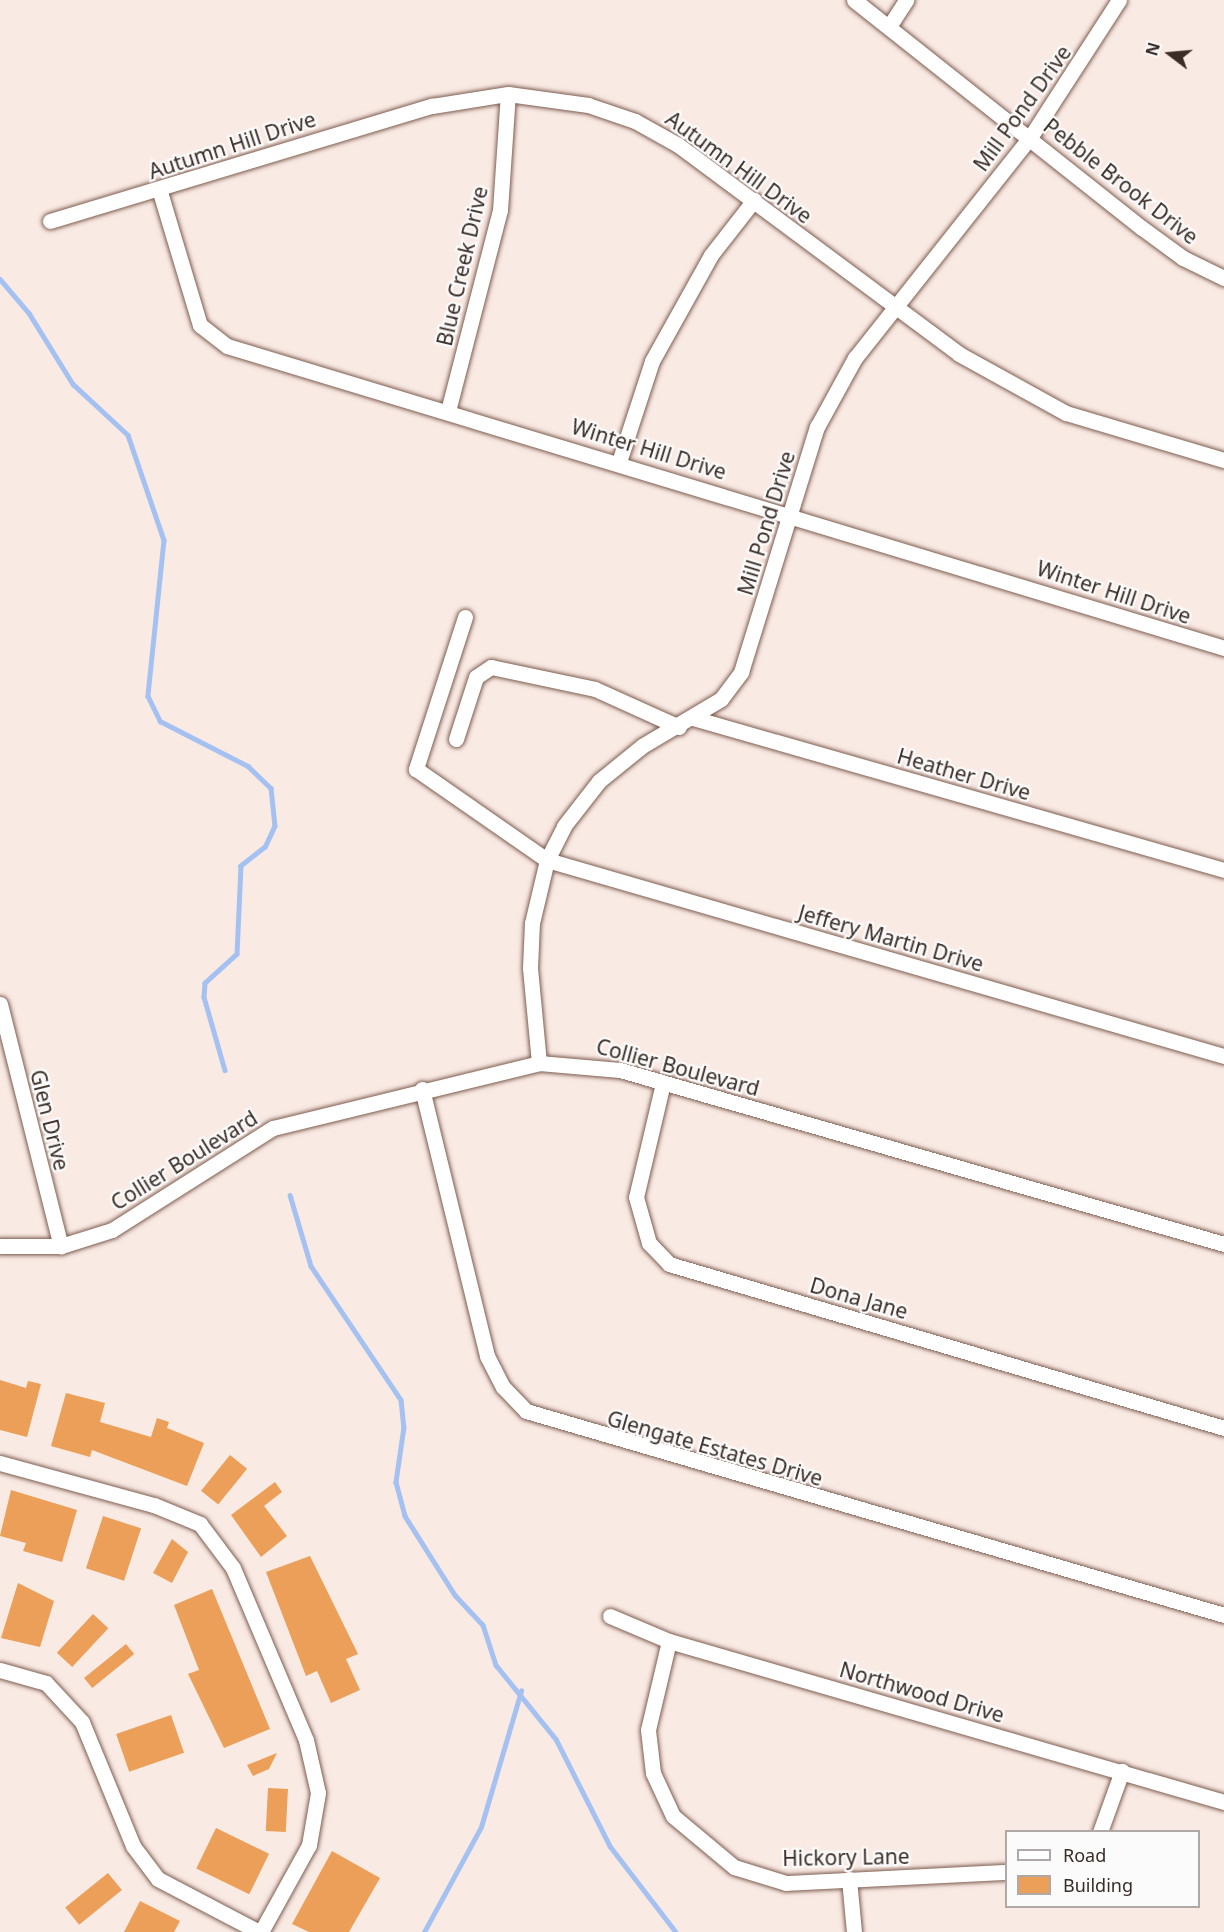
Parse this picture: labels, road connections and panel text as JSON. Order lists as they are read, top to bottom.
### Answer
{
  "streets": {
    "street": [
      "Mill Pond Drive",
      "Autumn Hill Drive",
      "Pebble Brook Drive",
      "Blue Creek Drive",
      "Winter Hill Drive",
      "Heather Drive",
      "Jeffery Martin Drive",
      "Collier Boulevard",
      "Glen Drive",
      "Dona Jane",
      "Glengate Estates Drive",
      "Northwood Drive",
      "Hickory Lane"
    ]
  },
  "crossings": [
    ["Mill Pond Drive", "Autumn Hill Drive"],
    ["Mill Pond Drive", "Pebble Brook Drive"],
    ["Mill Pond Drive", "Winter Hill Drive"],
    ["Mill Pond Drive", "Heather Drive"],
    ["Mill Pond Drive", "Jeffery Martin Drive"],
    ["Mill Pond Drive", "Collier Boulevard"],
    ["Autumn Hill Drive", "Blue Creek Drive"],
    ["Autumn Hill Drive", "Winter Hill Drive"],
    ["Blue Creek Drive", "Winter Hill Drive"],
    ["Collier Boulevard", "Glen Drive"],
    ["Collier Boulevard", "Dona Jane"],
    ["Collier Boulevard", "Glengate Estates Drive"],
    ["Northwood Drive", "Hickory Lane"]
  ],
  "legend": ["Road", "Building"],
  "north": "left"
}
